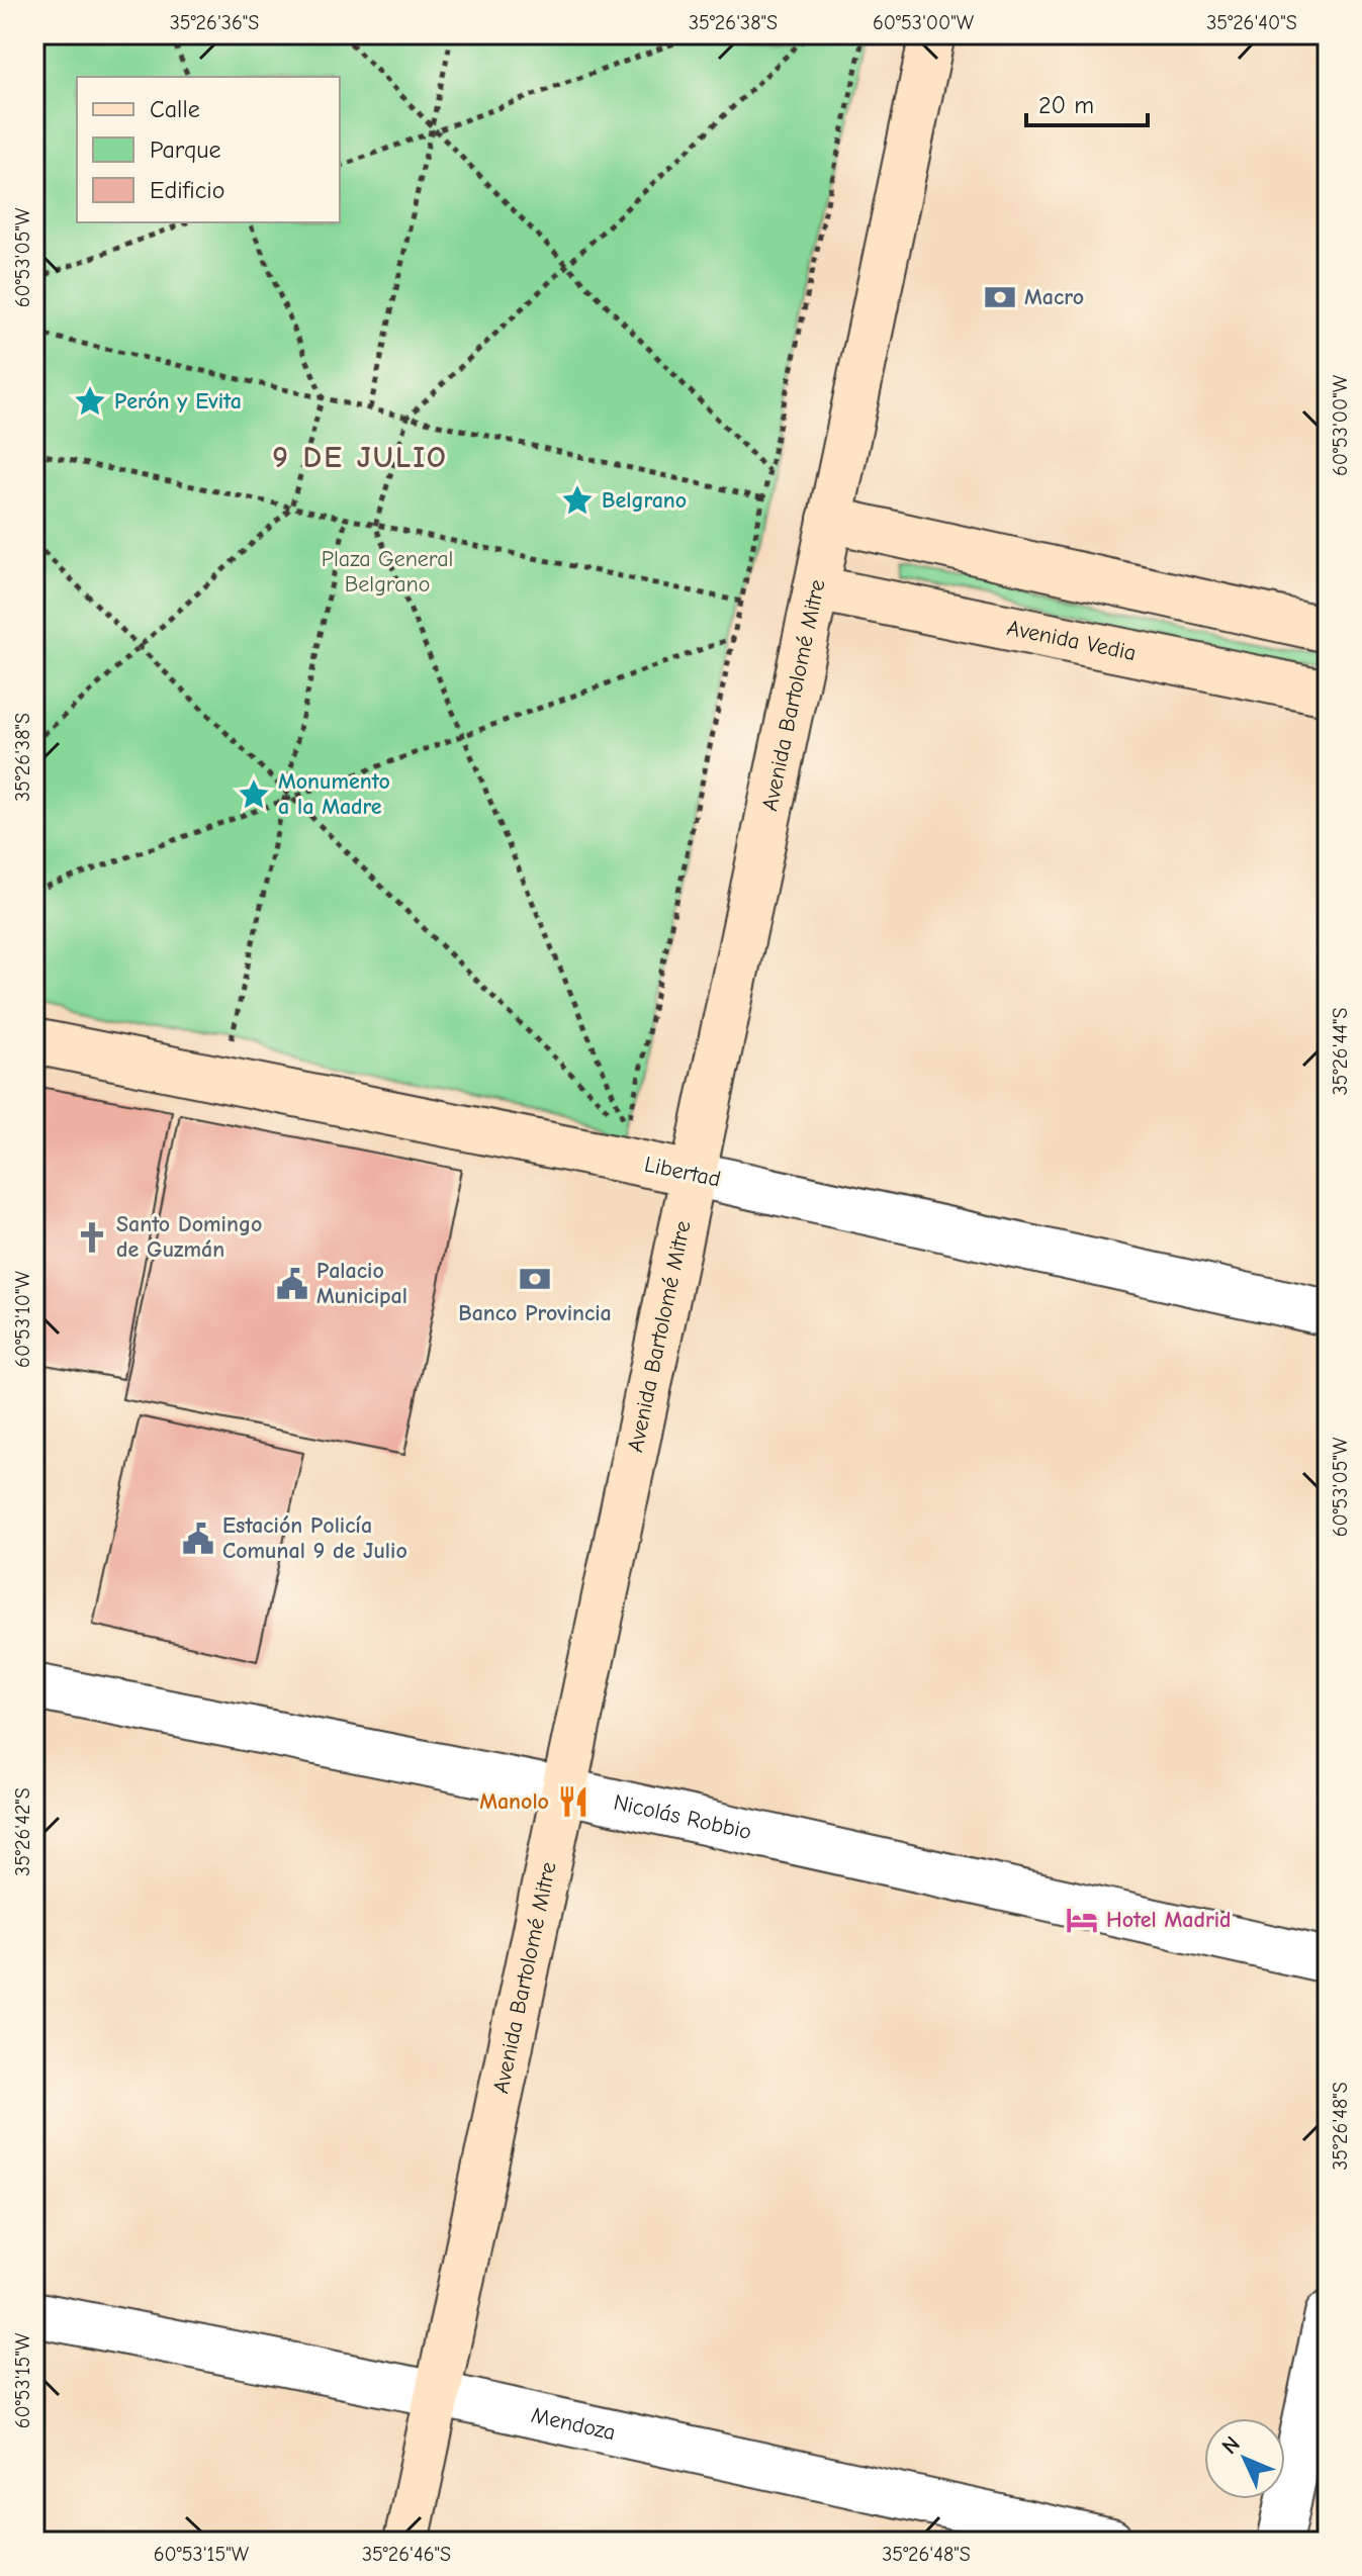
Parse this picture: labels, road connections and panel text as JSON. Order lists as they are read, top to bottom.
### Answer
{
  "streets": {
    "main road": ["Avenida Vedia", "Avenida Bartolomé Mitre", "Libertad"],
    "street": ["Nicolás Robbio", "Mendoza"]
  },
  "crossings": [
    ["Avenida Vedia", "Avenida Bartolomé Mitre"],
    ["Avenida Bartolomé Mitre", "Libertad"],
    ["Avenida Bartolomé Mitre", "Nicolás Robbio"],
    ["Avenida Bartolomé Mitre", "Mendoza"]
  ],
  "districts": ["9 DE JULIO"],
  "parks": ["Plaza General Belgrano"],
  "places": {
    "bank": ["Macro", "Banco Provincia"],
    "place": ["Perón y Evita", "Belgrano", "Monumento a la Madre"],
    "church": ["Santo Domingo de Guzmán"],
    "public building": ["Palacio Municipal", "Estación Policía Comunal 9 de Julio"],
    "restaurant": ["Manolo"],
    "hotel": ["Hotel Madrid"]
  },
  "legend": ["Calle", "Parque", "Edificio"],
  "scale_bar": "20 m",
  "north": "top left",
  "coordinates": [
    "35°26'36\"S",
    "35°26'38\"S",
    "60°53'00\"W",
    "35°26'40\"S",
    "60°53'05\"W",
    "35°26'44\"S",
    "60°53'10\"W",
    "35°26'42\"S",
    "35°26'48\"S",
    "60°53'15\"W",
    "35°26'46\"S"
  ]
}
